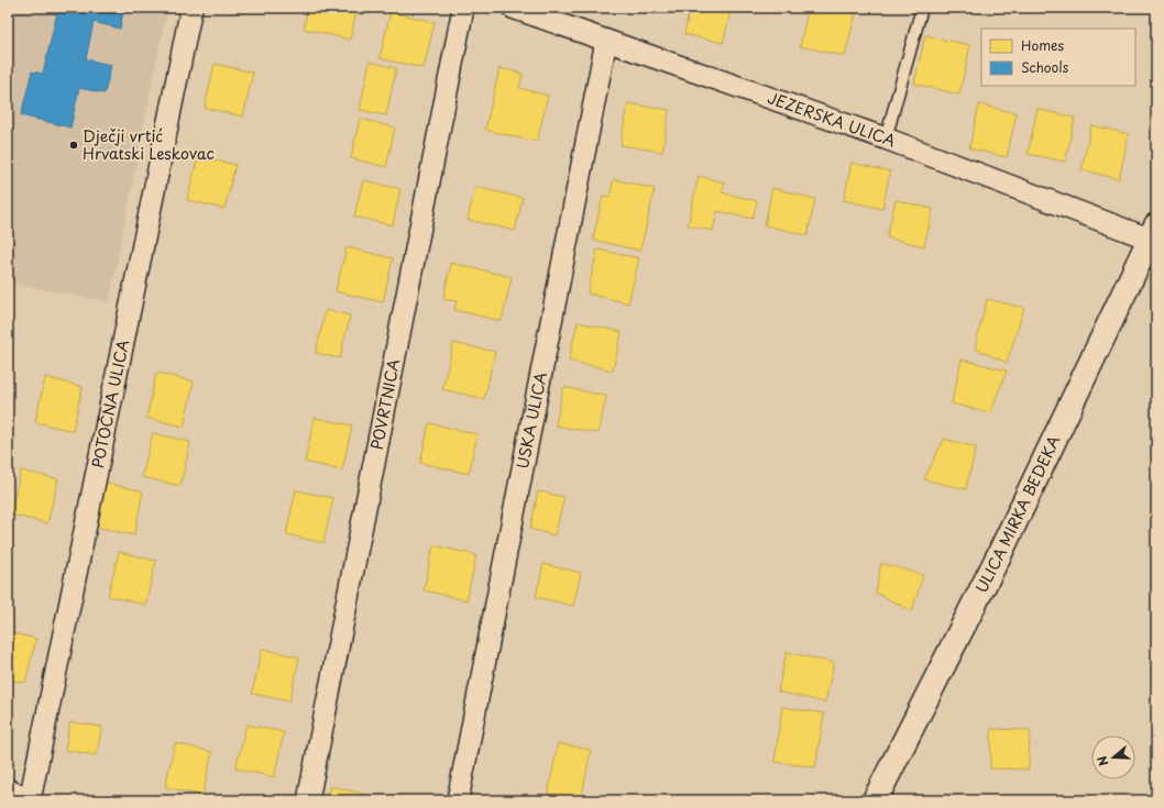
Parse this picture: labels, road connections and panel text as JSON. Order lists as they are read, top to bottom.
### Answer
{
  "streets": {
    "main road": ["ULICA MIRKA BEDEKA"],
    "street": [
      "JEZERSKA ULICA",
      "POTOČNA ULICA",
      "POVRTNICA",
      "USKA ULICA"
    ]
  },
  "crossings": [
    ["JEZERSKA ULICA", "USKA ULICA"],
    ["JEZERSKA ULICA", "ULICA MIRKA BEDEKA"]
  ],
  "places": ["Dječji vrtić Hrvatski Leskovac"],
  "legend": ["Homes", "Schools"],
  "north": "left"
}
